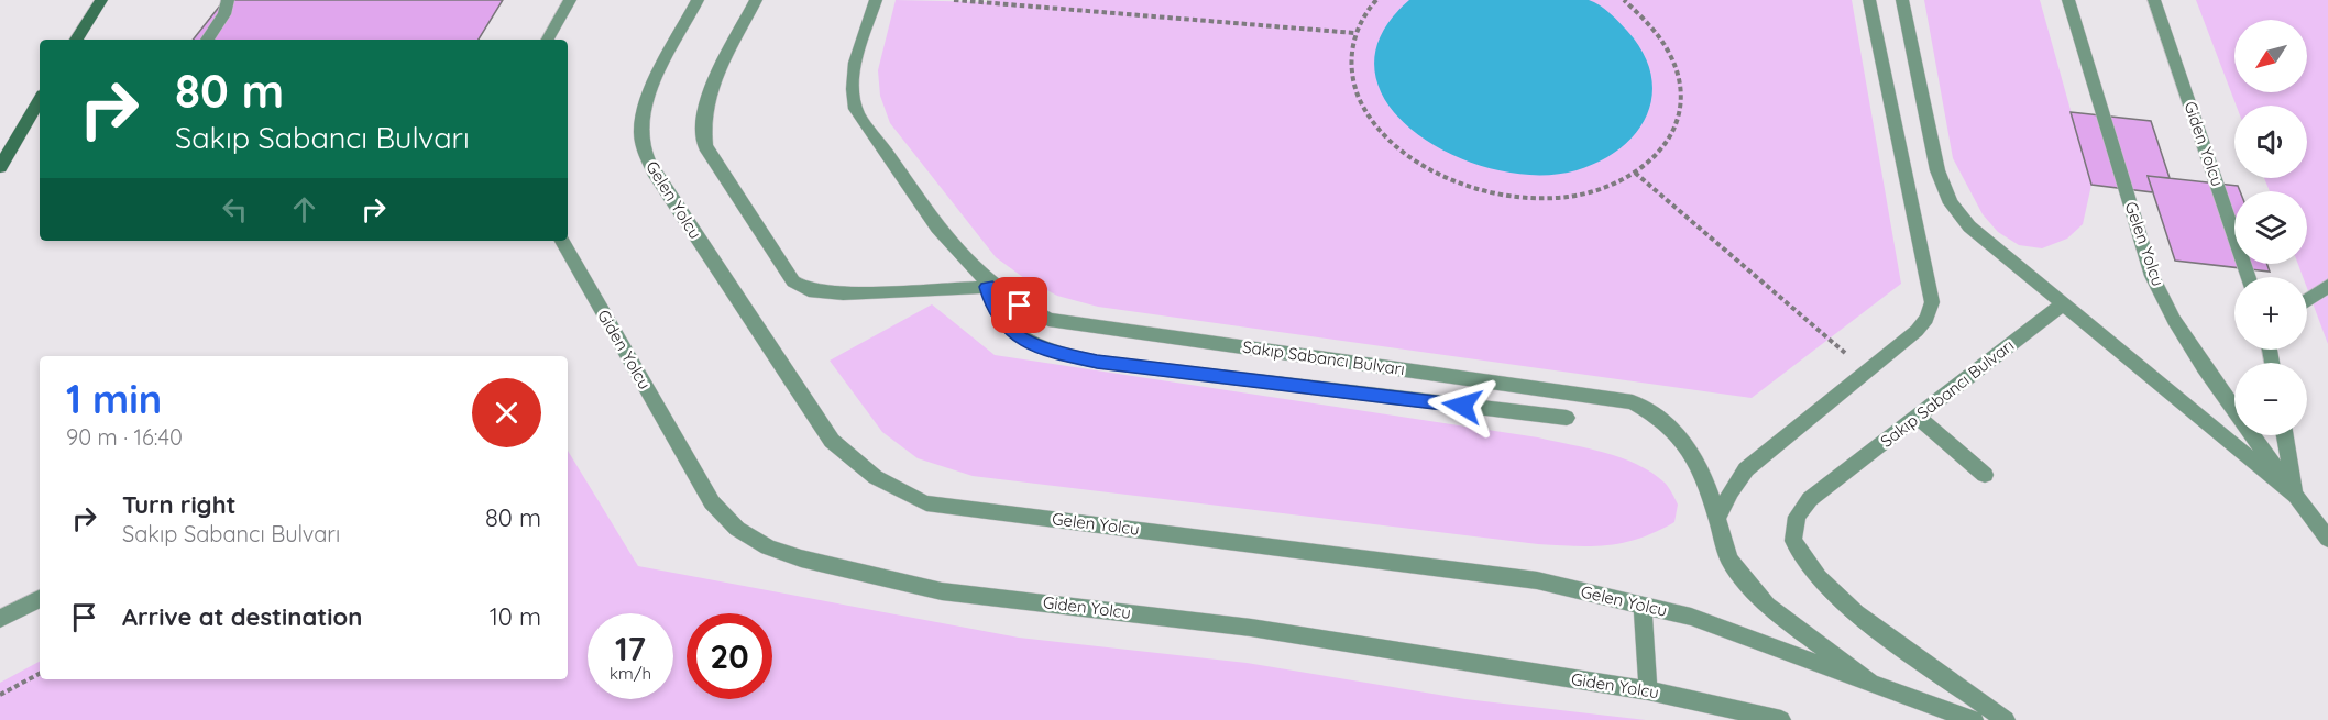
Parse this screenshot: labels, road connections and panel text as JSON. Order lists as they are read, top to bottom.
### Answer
{
  "streets": {
    "lane": ["Giden Yolcu", "Gelen Yolcu", "Sakıp Sabancı Bulvarı"]
  },
  "crossings": [
    ["Gelen Yolcu", "Sakıp Sabancı Bulvarı"]
  ],
  "north": "bottom left",
  "page": {
    "map_buttons": ["+", "−"],
    "turn": ["80 m", "Sakıp Sabancı Bulvarı"],
    "heading": ["1 min", "90 m · 16:40"],
    "list": [
      {
        "name": "Turn right",
        "note": "Sakıp Sabancı Bulvarı",
        "value": "80 m"
      },
      {
        "name": "Arrive at destination",
        "value": "10 m"
      }
    ],
    "speed": "17 km/h",
    "limit": "20"
  }
}
